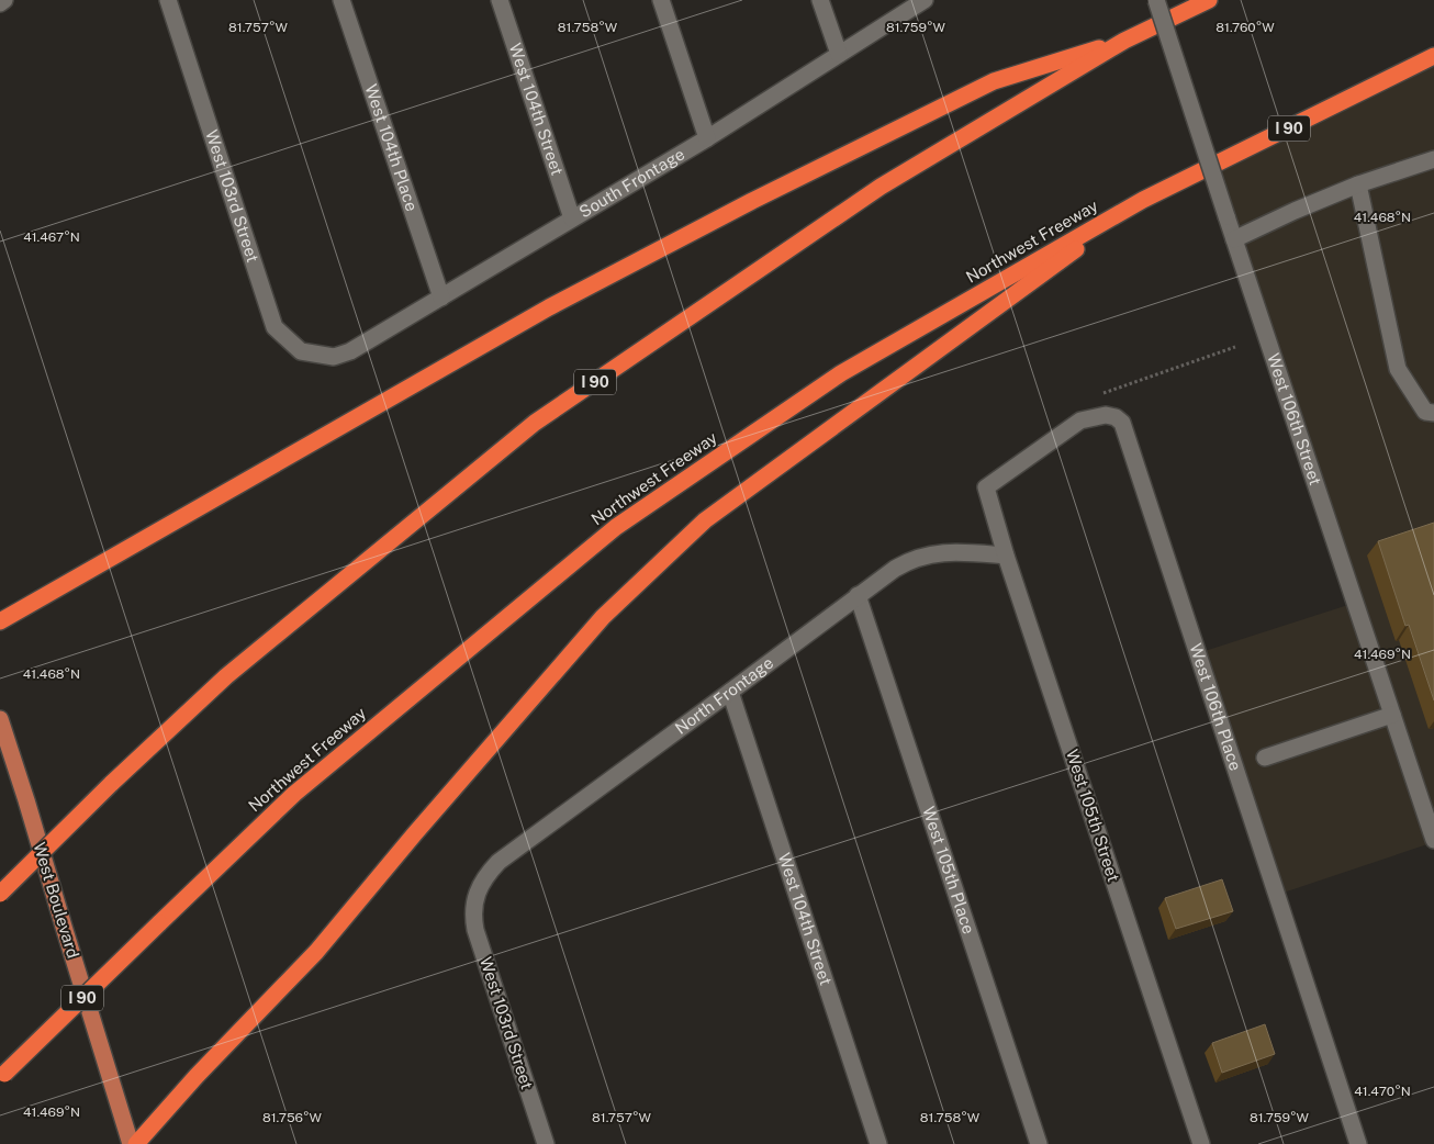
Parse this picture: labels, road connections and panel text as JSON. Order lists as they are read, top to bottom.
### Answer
{
  "streets": {
    "highway": ["I 90", "Northwest Freeway"],
    "main road": ["West Boulevard"],
    "street": [
      "West 104th Street",
      "West 104th Place",
      "South Frontage",
      "West 103rd Street",
      "West 106th Street",
      "North Frontage",
      "West 106th Place",
      "West 105th Street",
      "West 105th Place"
    ]
  },
  "crossings": [
    ["West 104th Street", "South Frontage"],
    ["West 104th Street", "North Frontage"],
    ["West 104th Place", "South Frontage"],
    ["South Frontage", "West 103rd Street"],
    ["West 103rd Street", "North Frontage"],
    ["North Frontage", "West 105th Street"],
    ["North Frontage", "West 105th Place"],
    ["West 106th Place", "West 105th Street"]
  ],
  "coordinates": [
    "81.757°W",
    "81.758°W",
    "81.759°W",
    "81.760°W",
    "41.468°N",
    "41.467°N",
    "41.469°N",
    "41.470°N",
    "81.756°W"
  ]
}
